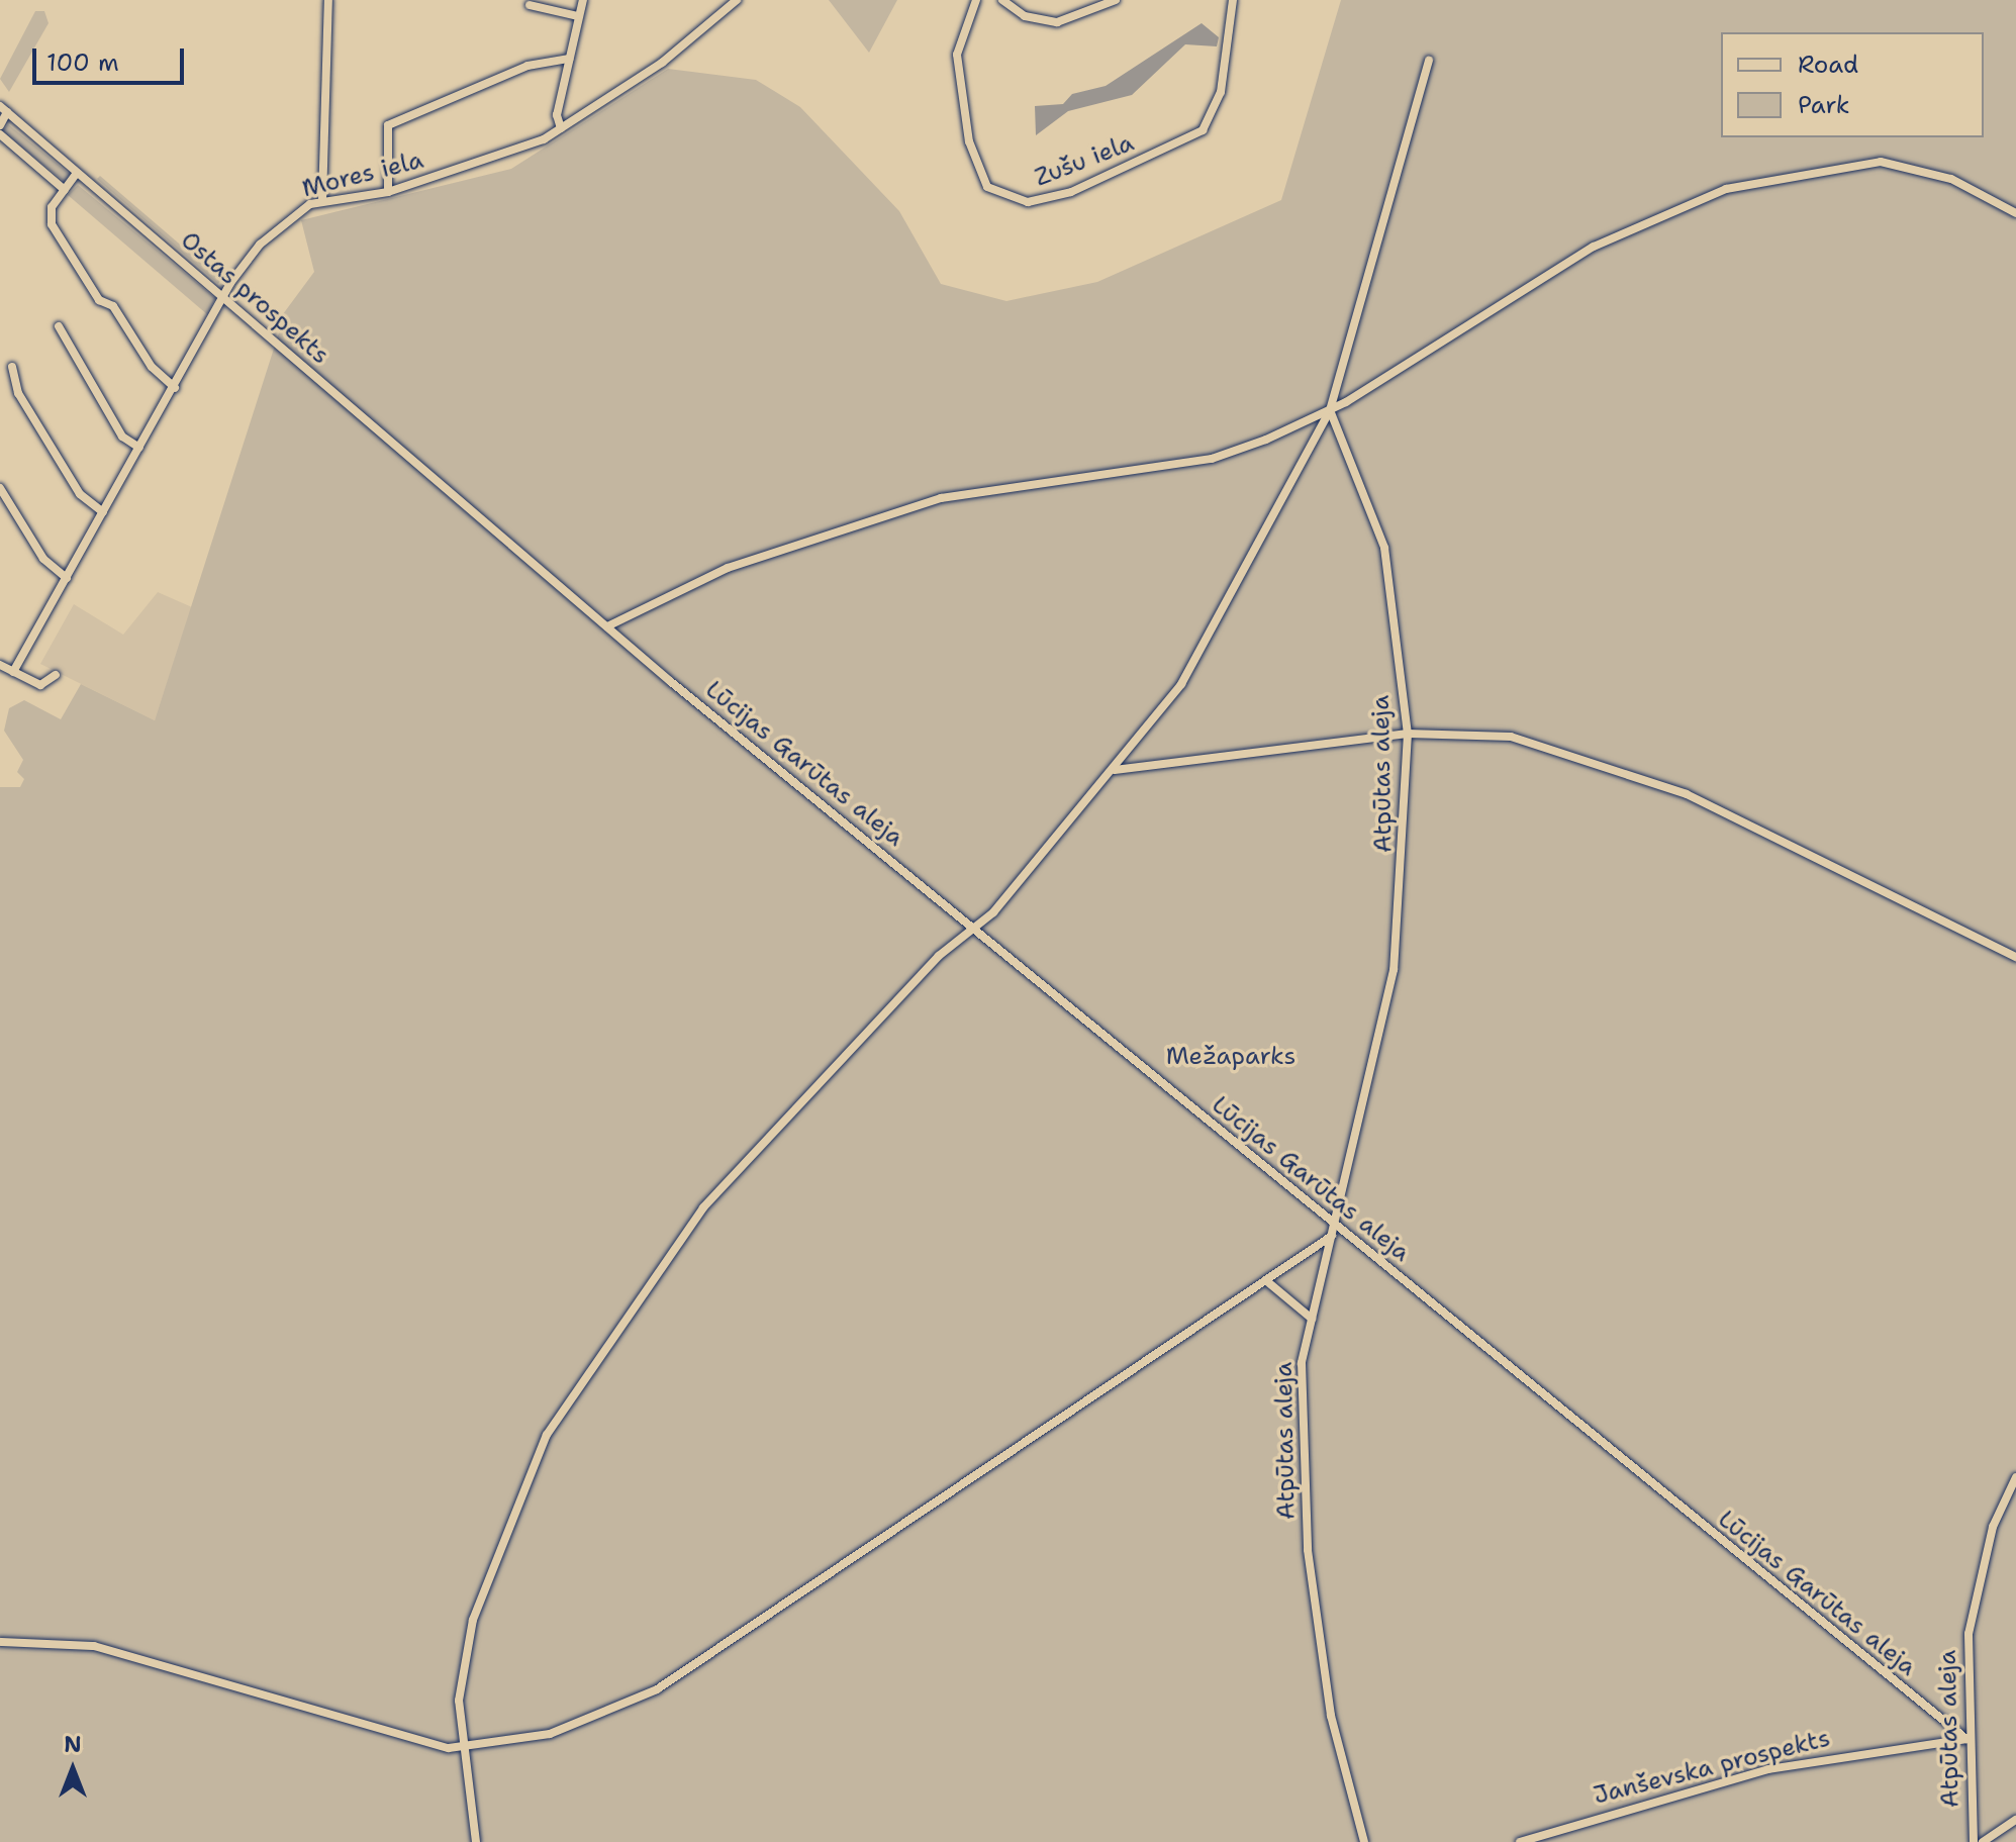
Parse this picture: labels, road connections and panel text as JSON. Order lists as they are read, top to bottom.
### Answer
{
  "streets": {
    "street": [
      "Zušu iela",
      "Mores iela",
      "Ostas prospekts",
      "Lūcijas Garūtas aleja",
      "Atpūtas aleja",
      "Janševska prospekts"
    ]
  },
  "crossings": [
    ["Mores iela", "Ostas prospekts"],
    ["Ostas prospekts", "Lūcijas Garūtas aleja"],
    ["Lūcijas Garūtas aleja", "Atpūtas aleja"],
    ["Lūcijas Garūtas aleja", "Janševska prospekts"],
    ["Atpūtas aleja", "Janševska prospekts"]
  ],
  "parks": ["Mežaparks"],
  "legend": ["Road", "Park"],
  "scale_bar": "100 m",
  "north": "top"
}
